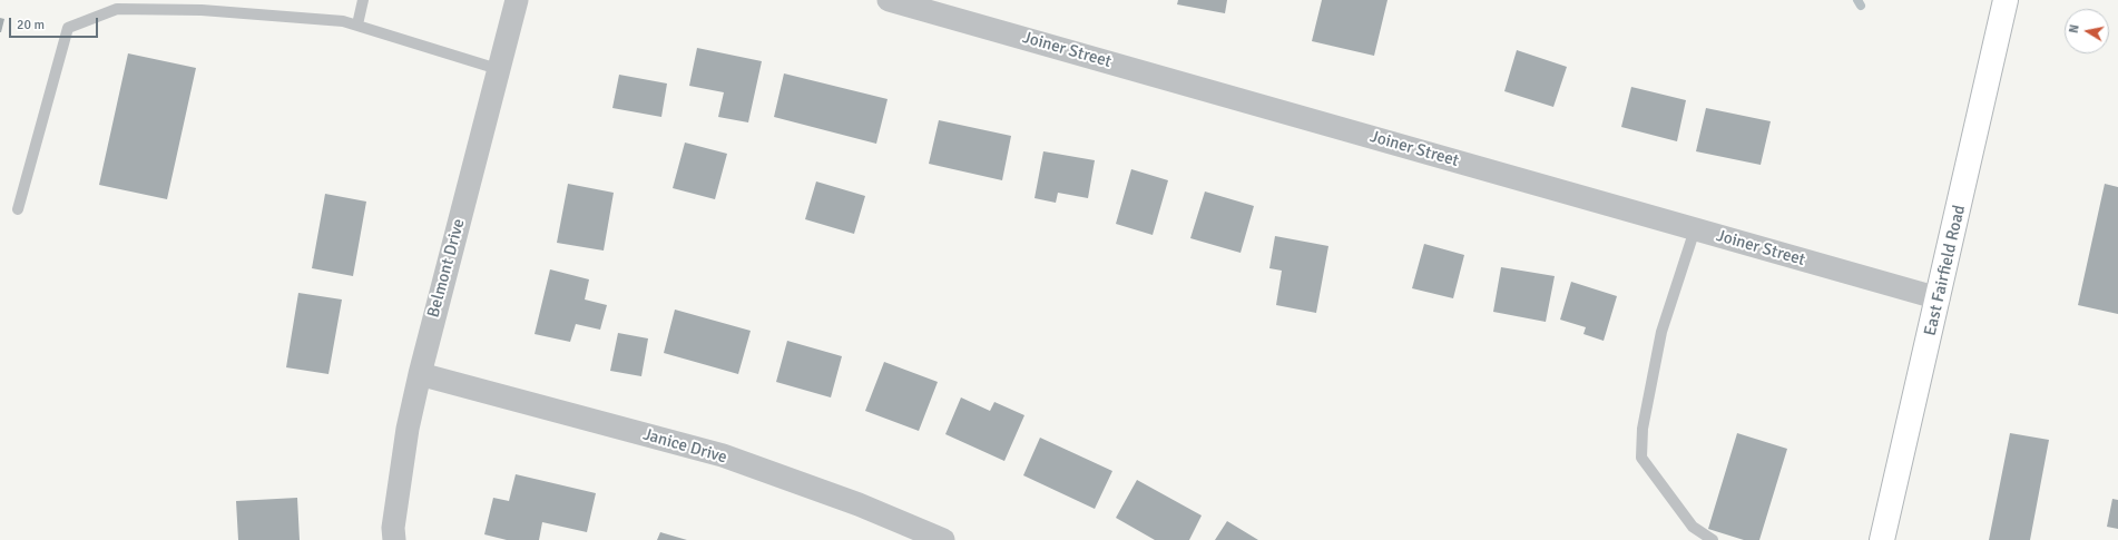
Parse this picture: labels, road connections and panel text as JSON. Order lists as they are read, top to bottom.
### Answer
{
  "streets": {
    "main road": ["East Fairfield Road"],
    "street": ["Joiner Street", "Belmont Drive", "Janice Drive"]
  },
  "crossings": [
    ["Joiner Street", "East Fairfield Road"],
    ["Belmont Drive", "Janice Drive"]
  ],
  "scale_bar": "20 m",
  "north": "left"
}
